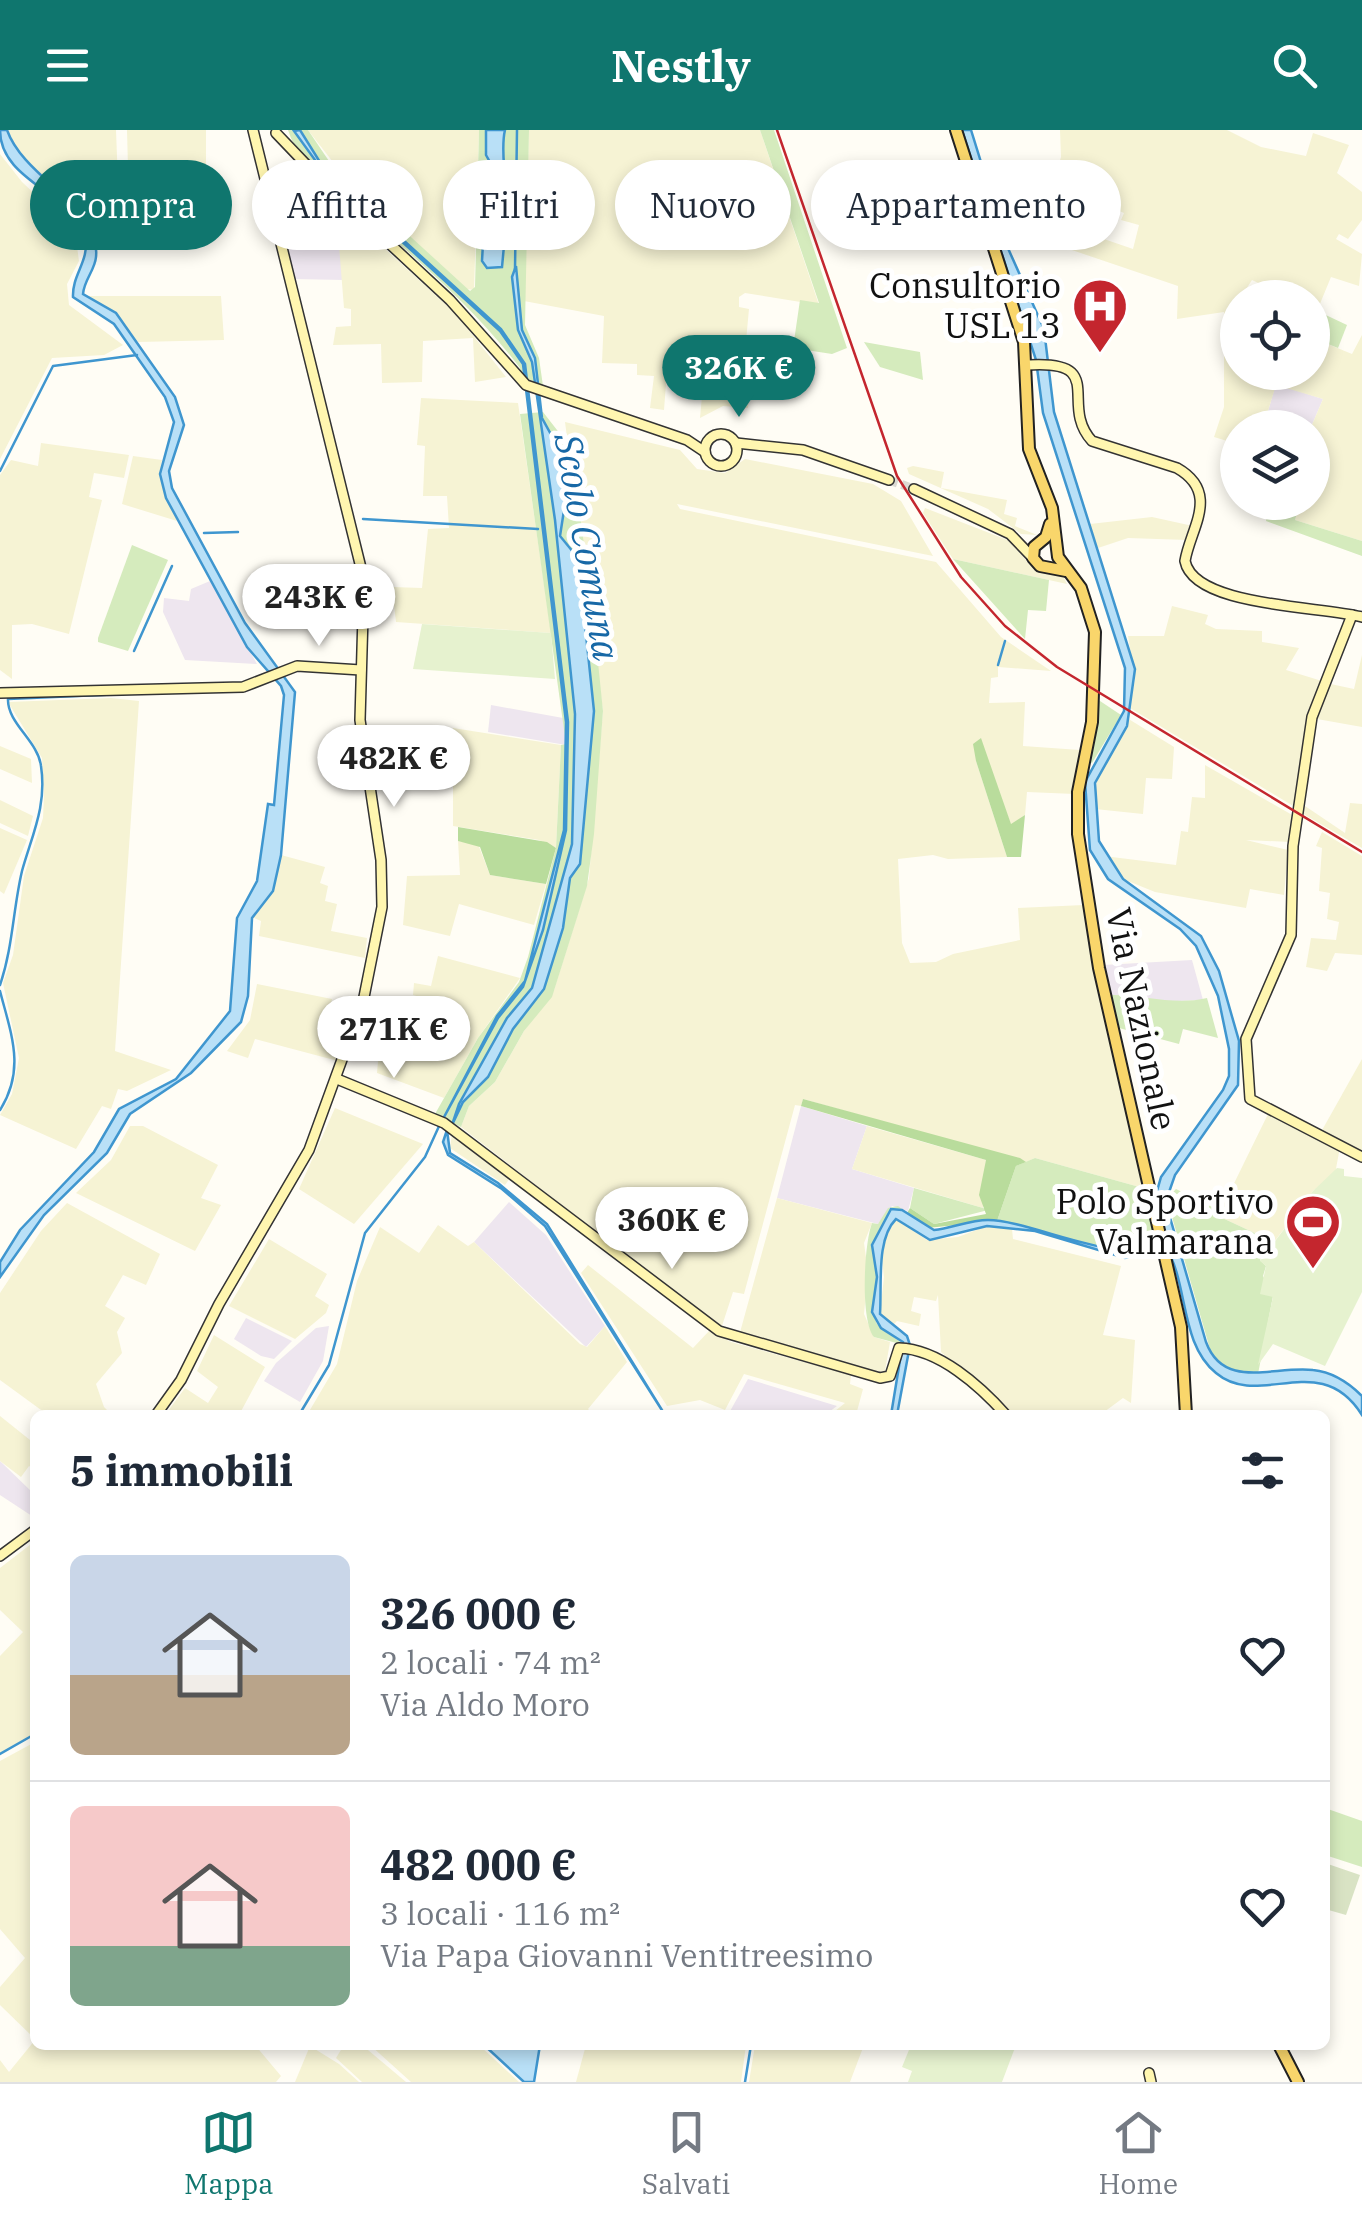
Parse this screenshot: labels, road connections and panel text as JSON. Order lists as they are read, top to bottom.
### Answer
{
  "streets": {
    "main road": ["Via Nazionale"]
  },
  "water": ["Scolo Comuna"],
  "places": {
    "hospital": ["Consultorio USL 13"],
    "sports": ["Polo Sportivo Valmarana"]
  },
  "page": {
    "header": "Nestly",
    "chip": [
      "Compra",
      "Affitta",
      "Filtri",
      "Nuovo",
      "Appartamento"
    ],
    "price": [
      "326K €",
      "243K €",
      "482K €",
      "271K €",
      "360K €"
    ],
    "heading": "5 immobili",
    "list": [
      {
        "name": "326 000 €",
        "note": "2 locali · 74 m² · Via Aldo Moro"
      },
      {
        "name": "482 000 €",
        "note": "3 locali · 116 m² · Via Papa Giovanni Ventitreesimo"
      }
    ],
    "tabs": ["Mappa", "Salvati", "Home"]
  }
}
